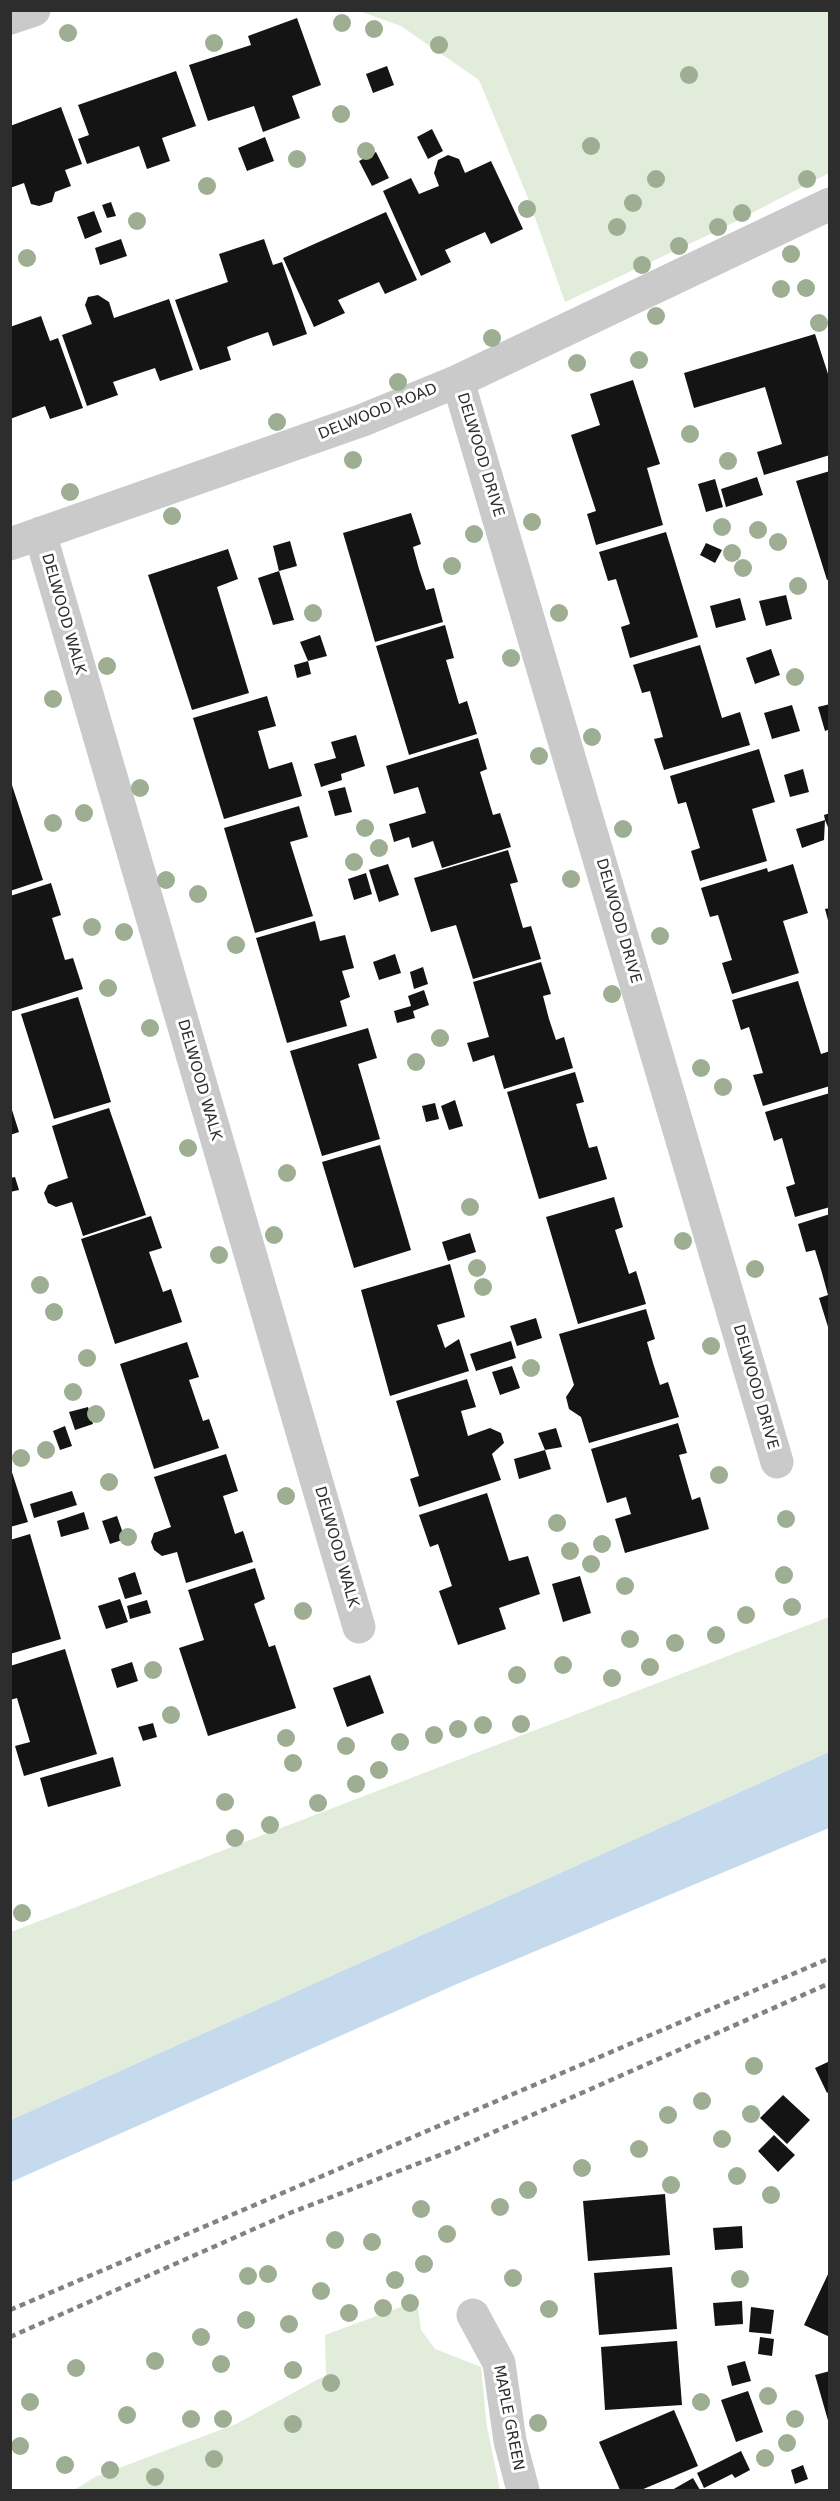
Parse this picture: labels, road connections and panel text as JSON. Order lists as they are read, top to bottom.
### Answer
{
  "streets": {
    "street": [
      "DELWOOD ROAD",
      "DELWOOD DRIVE",
      "DELWOOD WALK",
      "MAPLE GREEN"
    ]
  },
  "crossings": [
    ["DELWOOD ROAD", "DELWOOD DRIVE"],
    ["DELWOOD ROAD", "DELWOOD WALK"]
  ]
}
